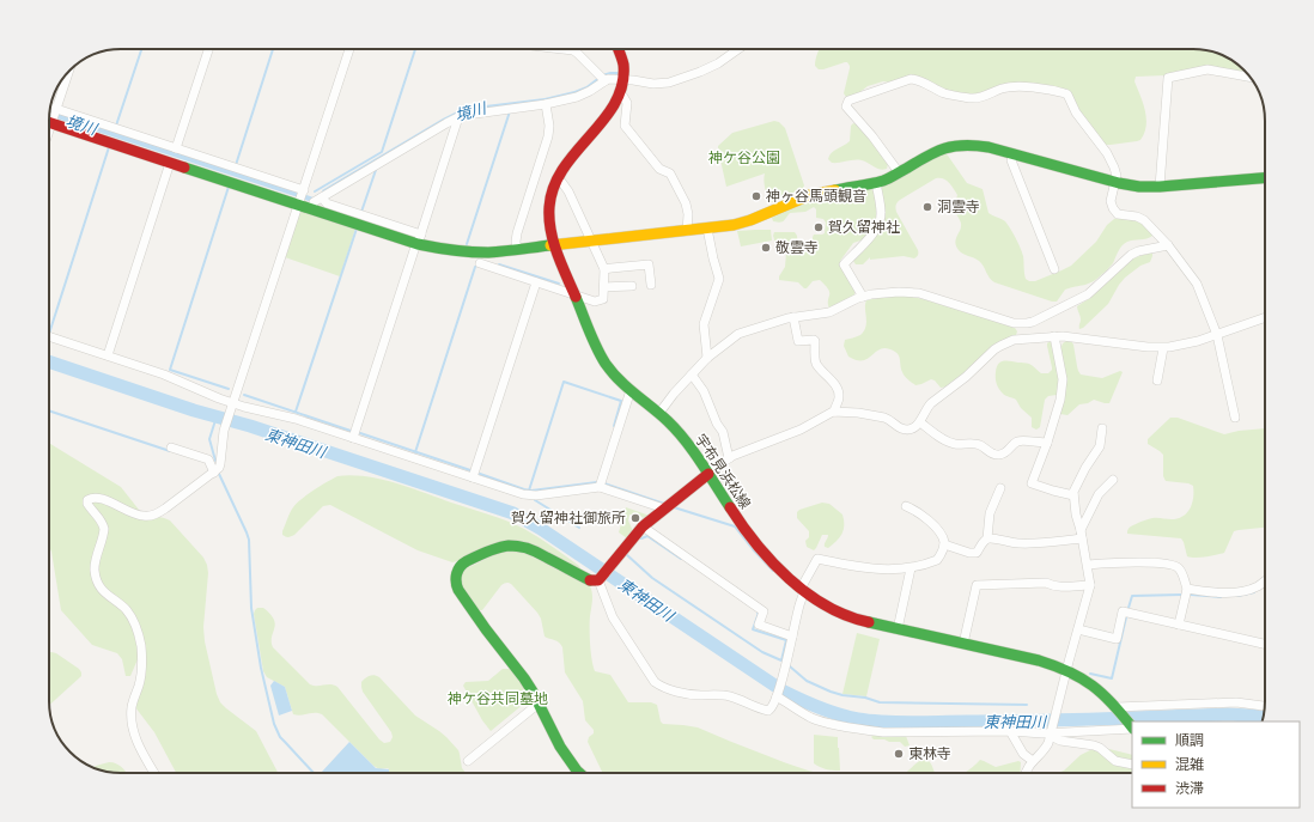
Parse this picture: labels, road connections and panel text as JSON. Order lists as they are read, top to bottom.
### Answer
{
  "streets": {
    "street": ["宇布見浜松線"]
  },
  "water": ["境川", "東神田川"],
  "parks": ["神ケ谷公園", "神ケ谷共同墓地"],
  "places": [
    "神ヶ谷馬頭観音",
    "洞雲寺",
    "賀久留神社",
    "敬雲寺",
    "賀久留神社御旅所",
    "東林寺"
  ],
  "legend": ["順調", "混雑", "渋滞"]
}
